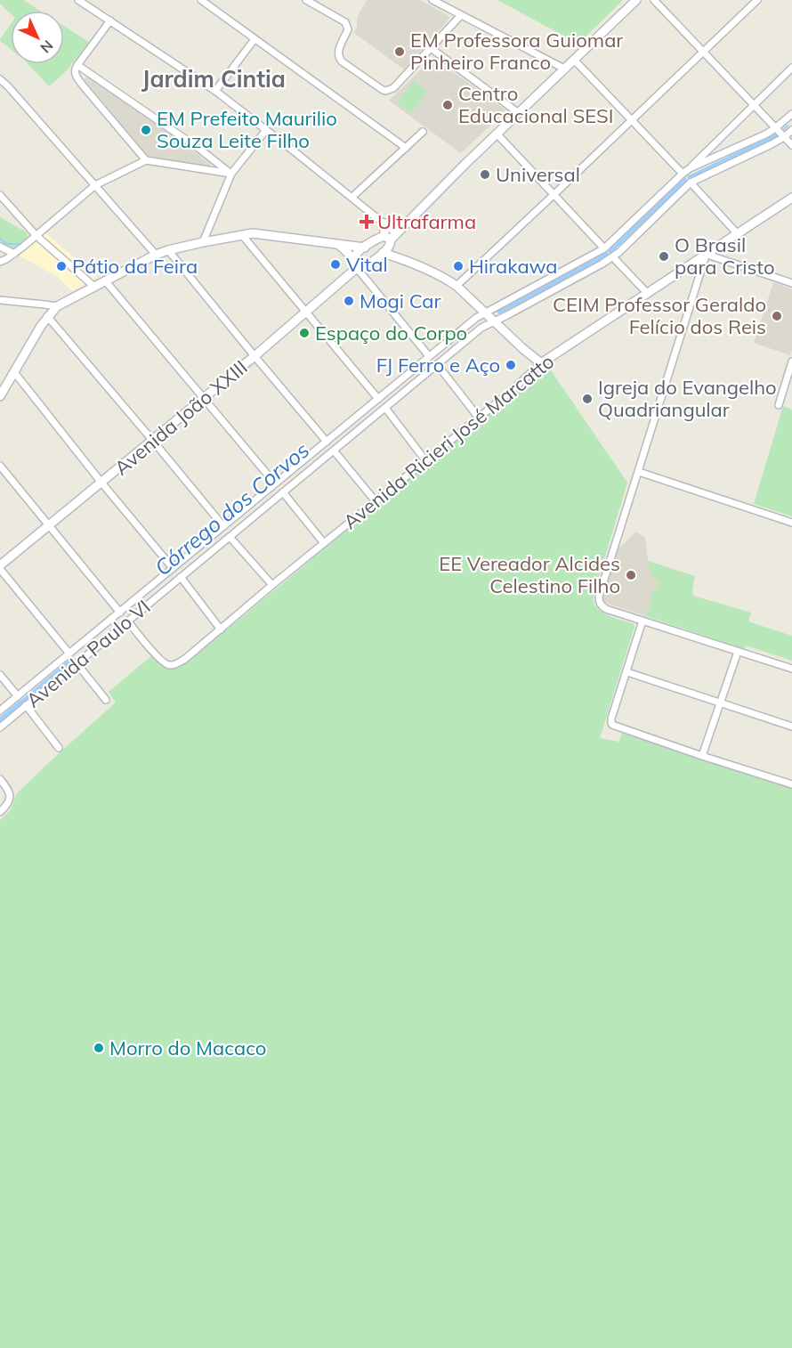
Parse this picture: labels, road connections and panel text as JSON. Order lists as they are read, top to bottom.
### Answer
{
  "streets": {
    "main road": ["Avenida João XXIII", "Avenida Ricieri José Marcatto"],
    "street": ["Avenida Paulo VI"]
  },
  "crossings": [
    ["Avenida Ricieri José Marcatto", "Avenida Paulo VI"]
  ],
  "districts": ["Jardim Cintia"],
  "water": ["Córrego dos Corvos"],
  "places": {
    "other": [
      "EM Professora Guiomar Pinheiro Franco",
      "Centro Educacional SESI",
      "EM Prefeito Maurilio Souza Leite Filho",
      "Universal",
      "O Brasil para Cristo",
      "Vital",
      "Pátio da Feira",
      "Hirakawa",
      "Mogi Car",
      "CEIM Professor Geraldo Felício dos Reis",
      "Espaço do Corpo",
      "FJ Ferro e Aço",
      "Igreja do Evangelho Quadriangular",
      "EE Vereador Alcides Celestino Filho",
      "Morro do Macaco"
    ],
    "health": ["Ultrafarma"]
  },
  "north": "bottom right"
}
